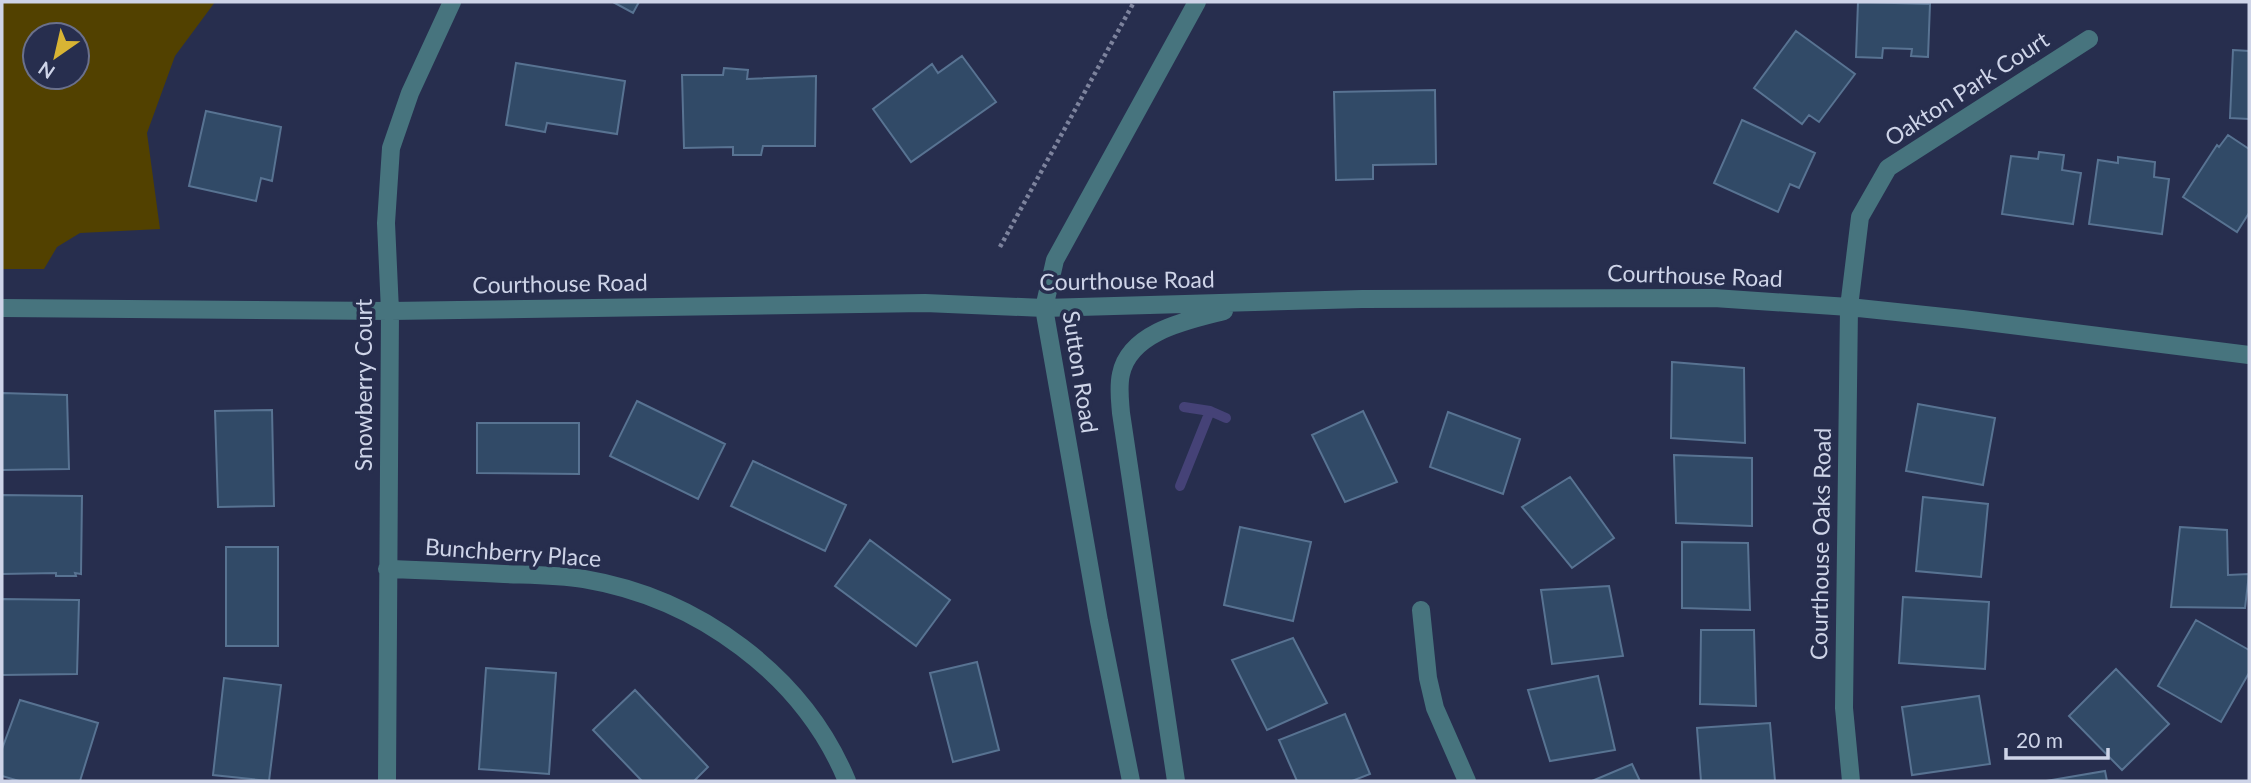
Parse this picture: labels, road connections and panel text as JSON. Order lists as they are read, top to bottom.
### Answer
{
  "streets": {
    "street": [
      "Oakton Park Court",
      "Courthouse Road",
      "Sutton Road",
      "Snowberry Court",
      "Courthouse Oaks Road",
      "Bunchberry Place"
    ]
  },
  "crossings": [
    ["Oakton Park Court", "Courthouse Road"],
    ["Oakton Park Court", "Courthouse Oaks Road"],
    ["Courthouse Road", "Sutton Road"],
    ["Courthouse Road", "Snowberry Court"],
    ["Courthouse Road", "Courthouse Oaks Road"],
    ["Snowberry Court", "Bunchberry Place"]
  ],
  "scale_bar": "20 m",
  "north": "bottom left"
}
